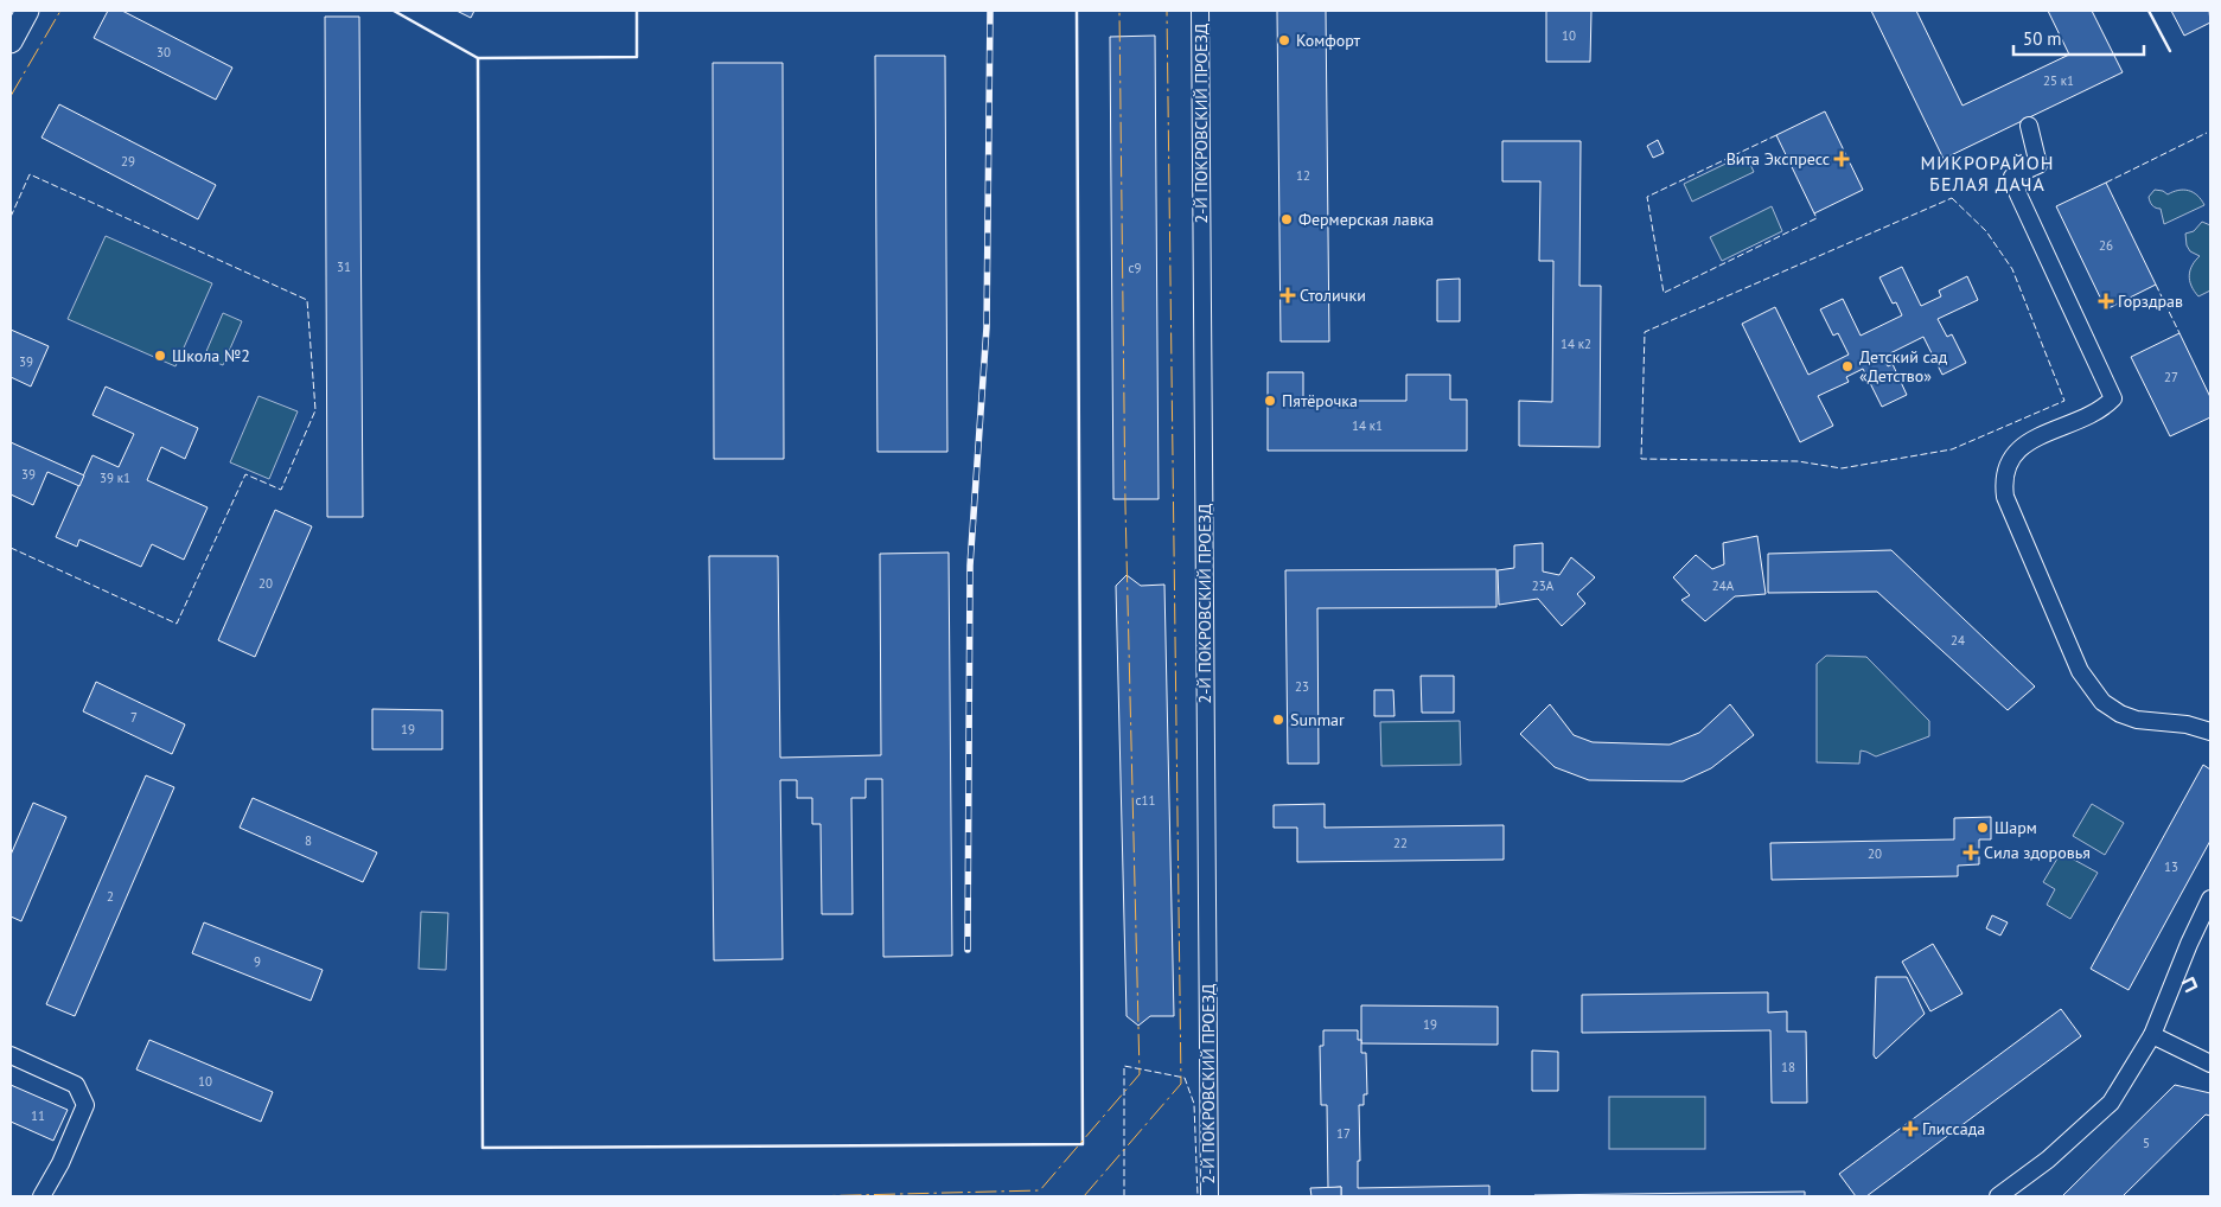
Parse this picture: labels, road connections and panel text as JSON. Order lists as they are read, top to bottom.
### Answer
{
  "streets": {
    "street": ["2-Й ПОКРОВСКИЙ ПРОЕЗД"]
  },
  "districts": ["МИКРОРАЙОН БЕЛАЯ ДАЧА"],
  "places": {
    "other": [
      "Комфорт",
      "Фермерская лавка",
      "Школа №2",
      "Детский сад «Детство»",
      "Пятёрочка",
      "Sunmar",
      "Шарм"
    ],
    "health": [
      "Вита Экспресс",
      "Столички",
      "Горздрав",
      "Сила здоровья",
      "Глиссада"
    ]
  },
  "house_numbers": [
    "10",
    "30",
    "25 к1",
    "29",
    "12",
    "26",
    "31",
    "с9",
    "14 к2",
    "39",
    "27",
    "14 к1",
    "39",
    "39 к1",
    "20",
    "23А",
    "24А",
    "24",
    "23",
    "7",
    "19",
    "с11",
    "8",
    "22",
    "20",
    "13",
    "2",
    "9",
    "19",
    "18",
    "10",
    "11",
    "17",
    "5"
  ],
  "scale_bar": "50 m"
}
